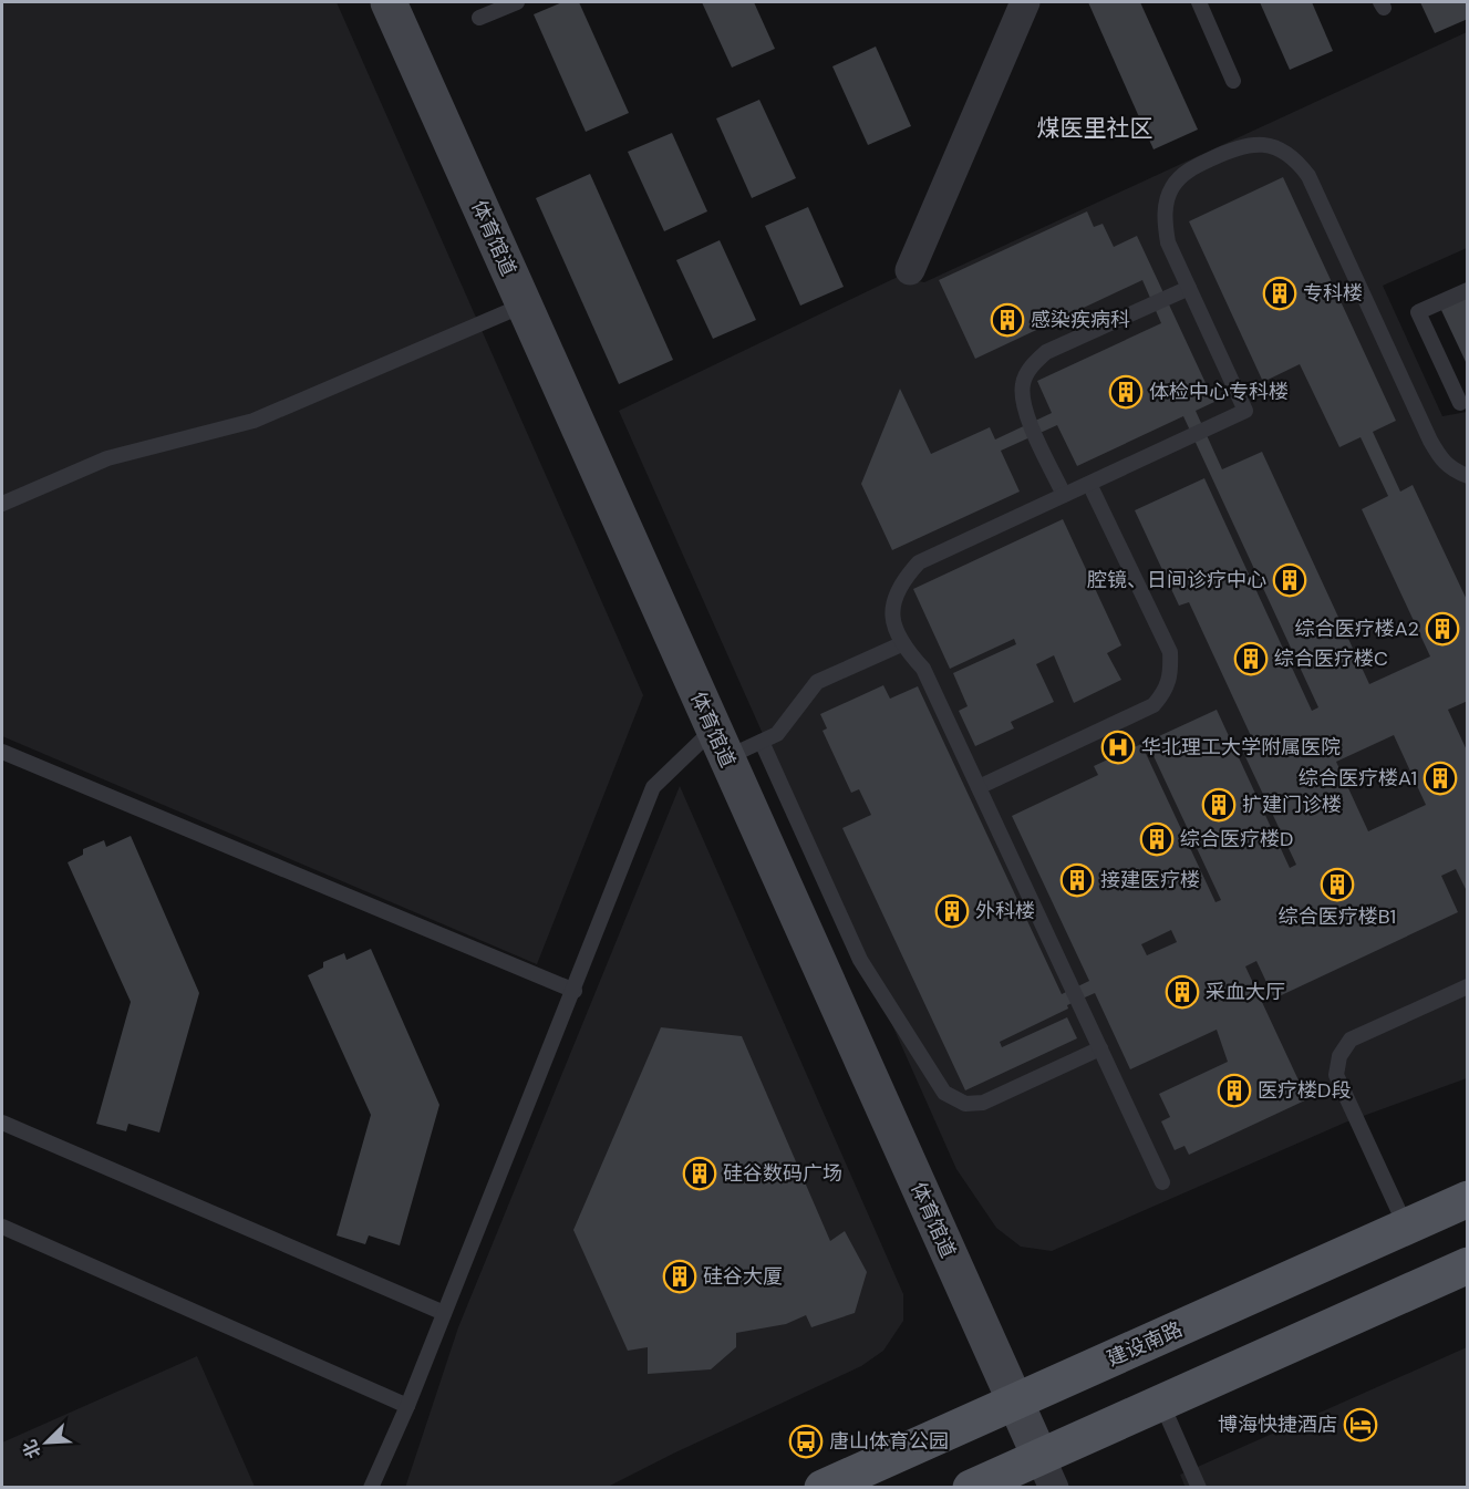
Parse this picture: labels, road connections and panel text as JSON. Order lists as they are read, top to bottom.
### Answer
{
  "streets": {
    "main road": ["建设南路"],
    "street": ["体育馆道"]
  },
  "crossings": [
    ["体育馆道", "建设南路"]
  ],
  "districts": ["煤医里社区"],
  "places": {
    "building": [
      "专科楼",
      "感染疾病科",
      "体检中心专科楼",
      "腔镜、日间诊疗中心",
      "综合医疗楼A2",
      "综合医疗楼C",
      "综合医疗楼A1",
      "扩建门诊楼",
      "综合医疗楼D",
      "接建医疗楼",
      "综合医疗楼B1",
      "外科楼",
      "采血大厅",
      "医疗楼D段",
      "硅谷数码广场",
      "硅谷大厦"
    ],
    "hospital": ["华北理工大学附属医院"],
    "hotel": ["博海快捷酒店"],
    "bus stop": ["唐山体育公园"]
  },
  "north": "bottom left"
}
